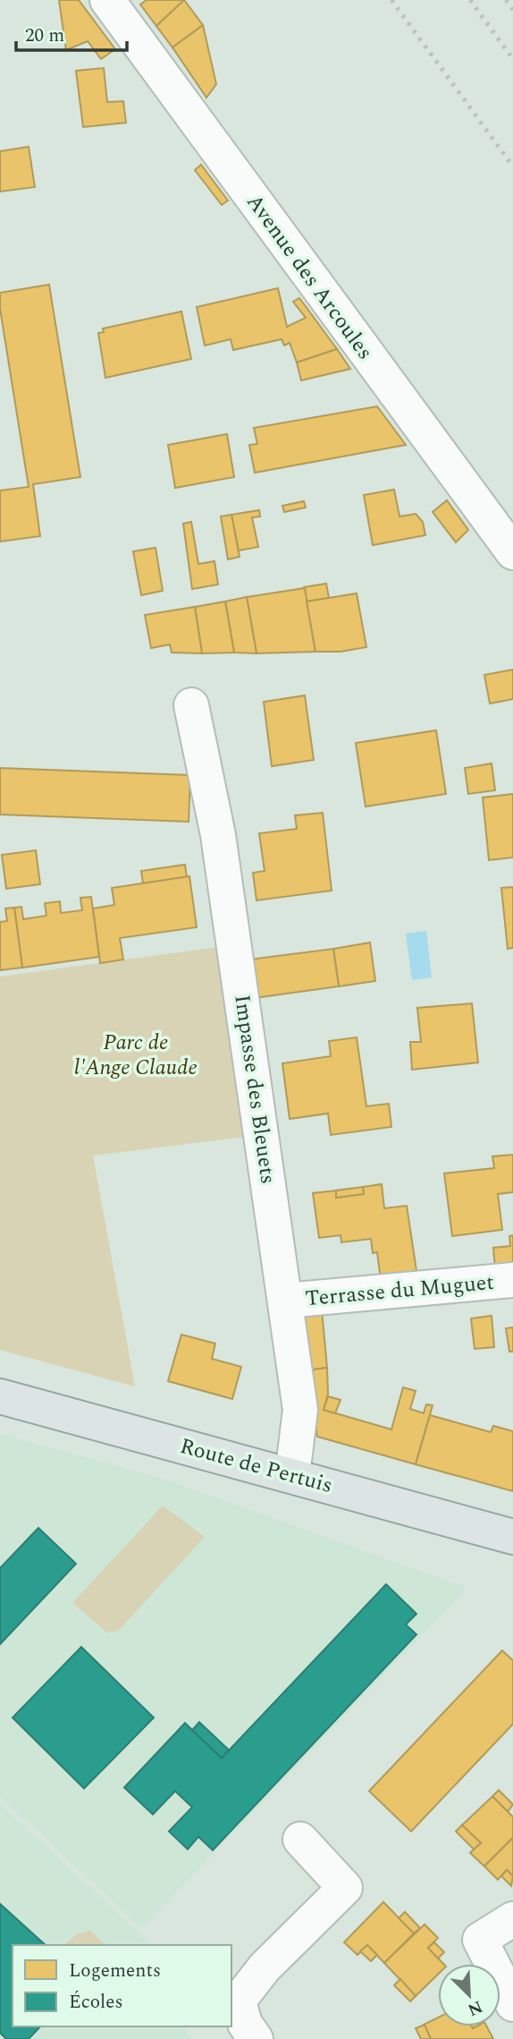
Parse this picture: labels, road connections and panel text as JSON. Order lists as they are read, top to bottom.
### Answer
{
  "streets": {
    "main road": ["Route de Pertuis"],
    "street": ["Avenue des Arcoules", "Impasse des Bleuets", "Terrasse du Muguet"]
  },
  "crossings": [
    ["Impasse des Bleuets", "Terrasse du Muguet"],
    ["Impasse des Bleuets", "Route de Pertuis"]
  ],
  "parks": ["Parc de l'Ange Claude"],
  "legend": ["Logements", "Écoles"],
  "scale_bar": "20 m",
  "north": "bottom right"
}
